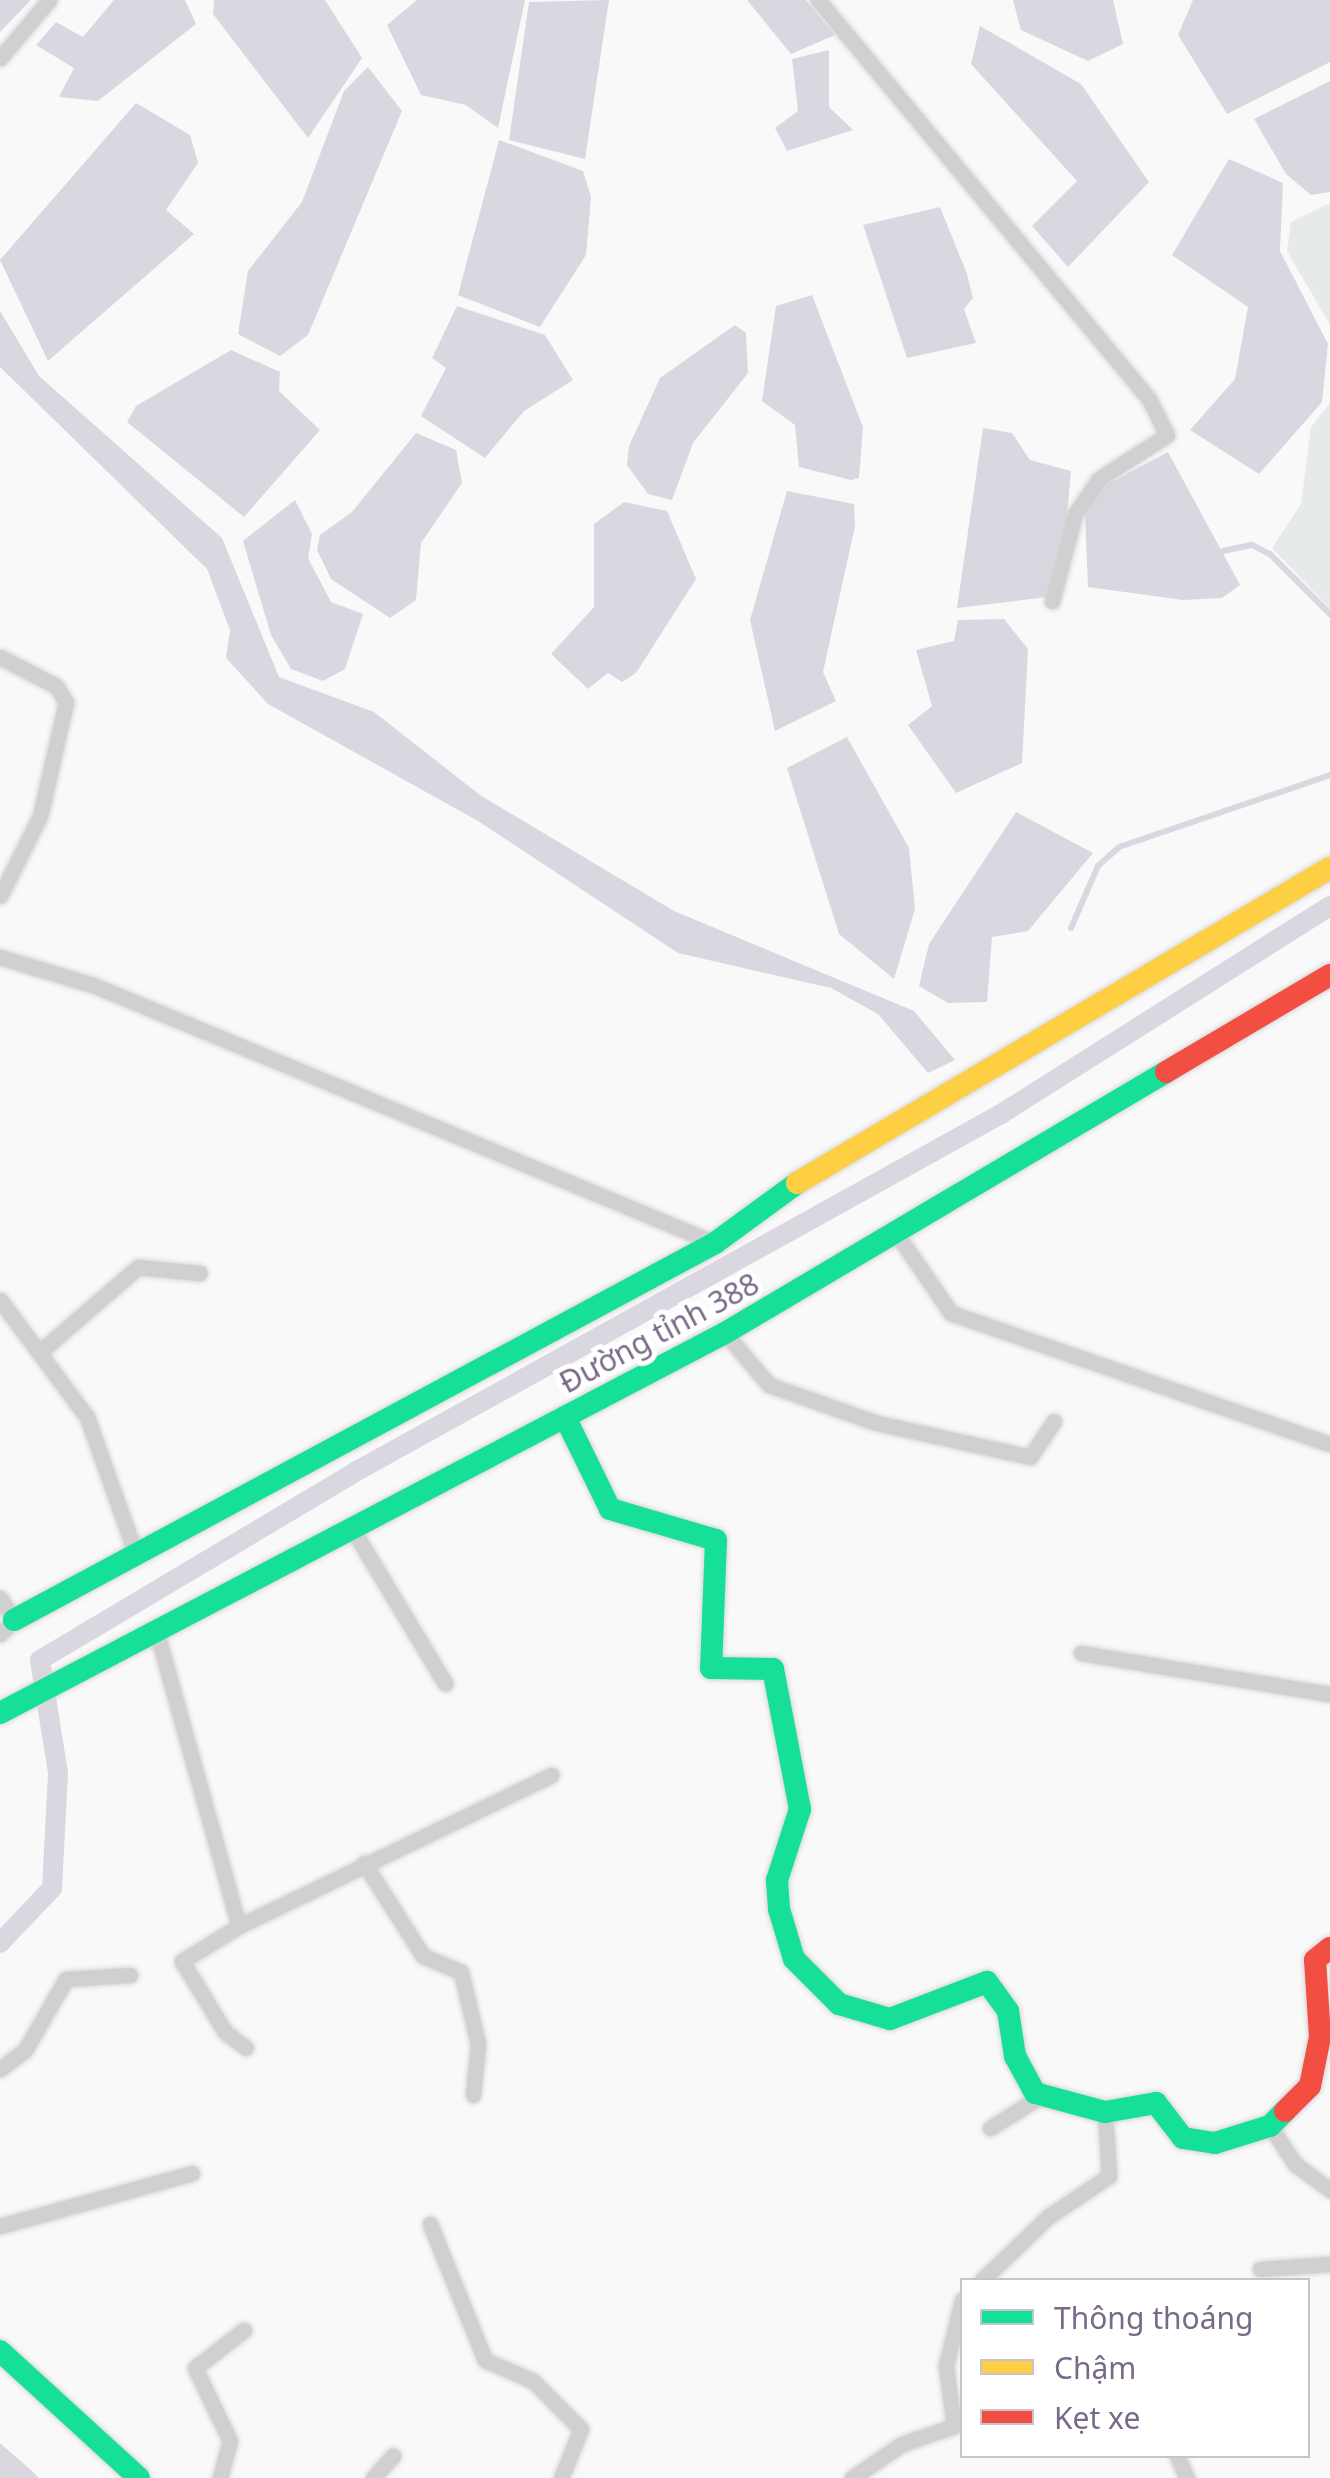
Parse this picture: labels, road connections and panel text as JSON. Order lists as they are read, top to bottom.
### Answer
{
  "streets": {
    "street": ["Đường tỉnh 388"]
  },
  "legend": ["Thông thoáng", "Chậm", "Kẹt xe"]
}
